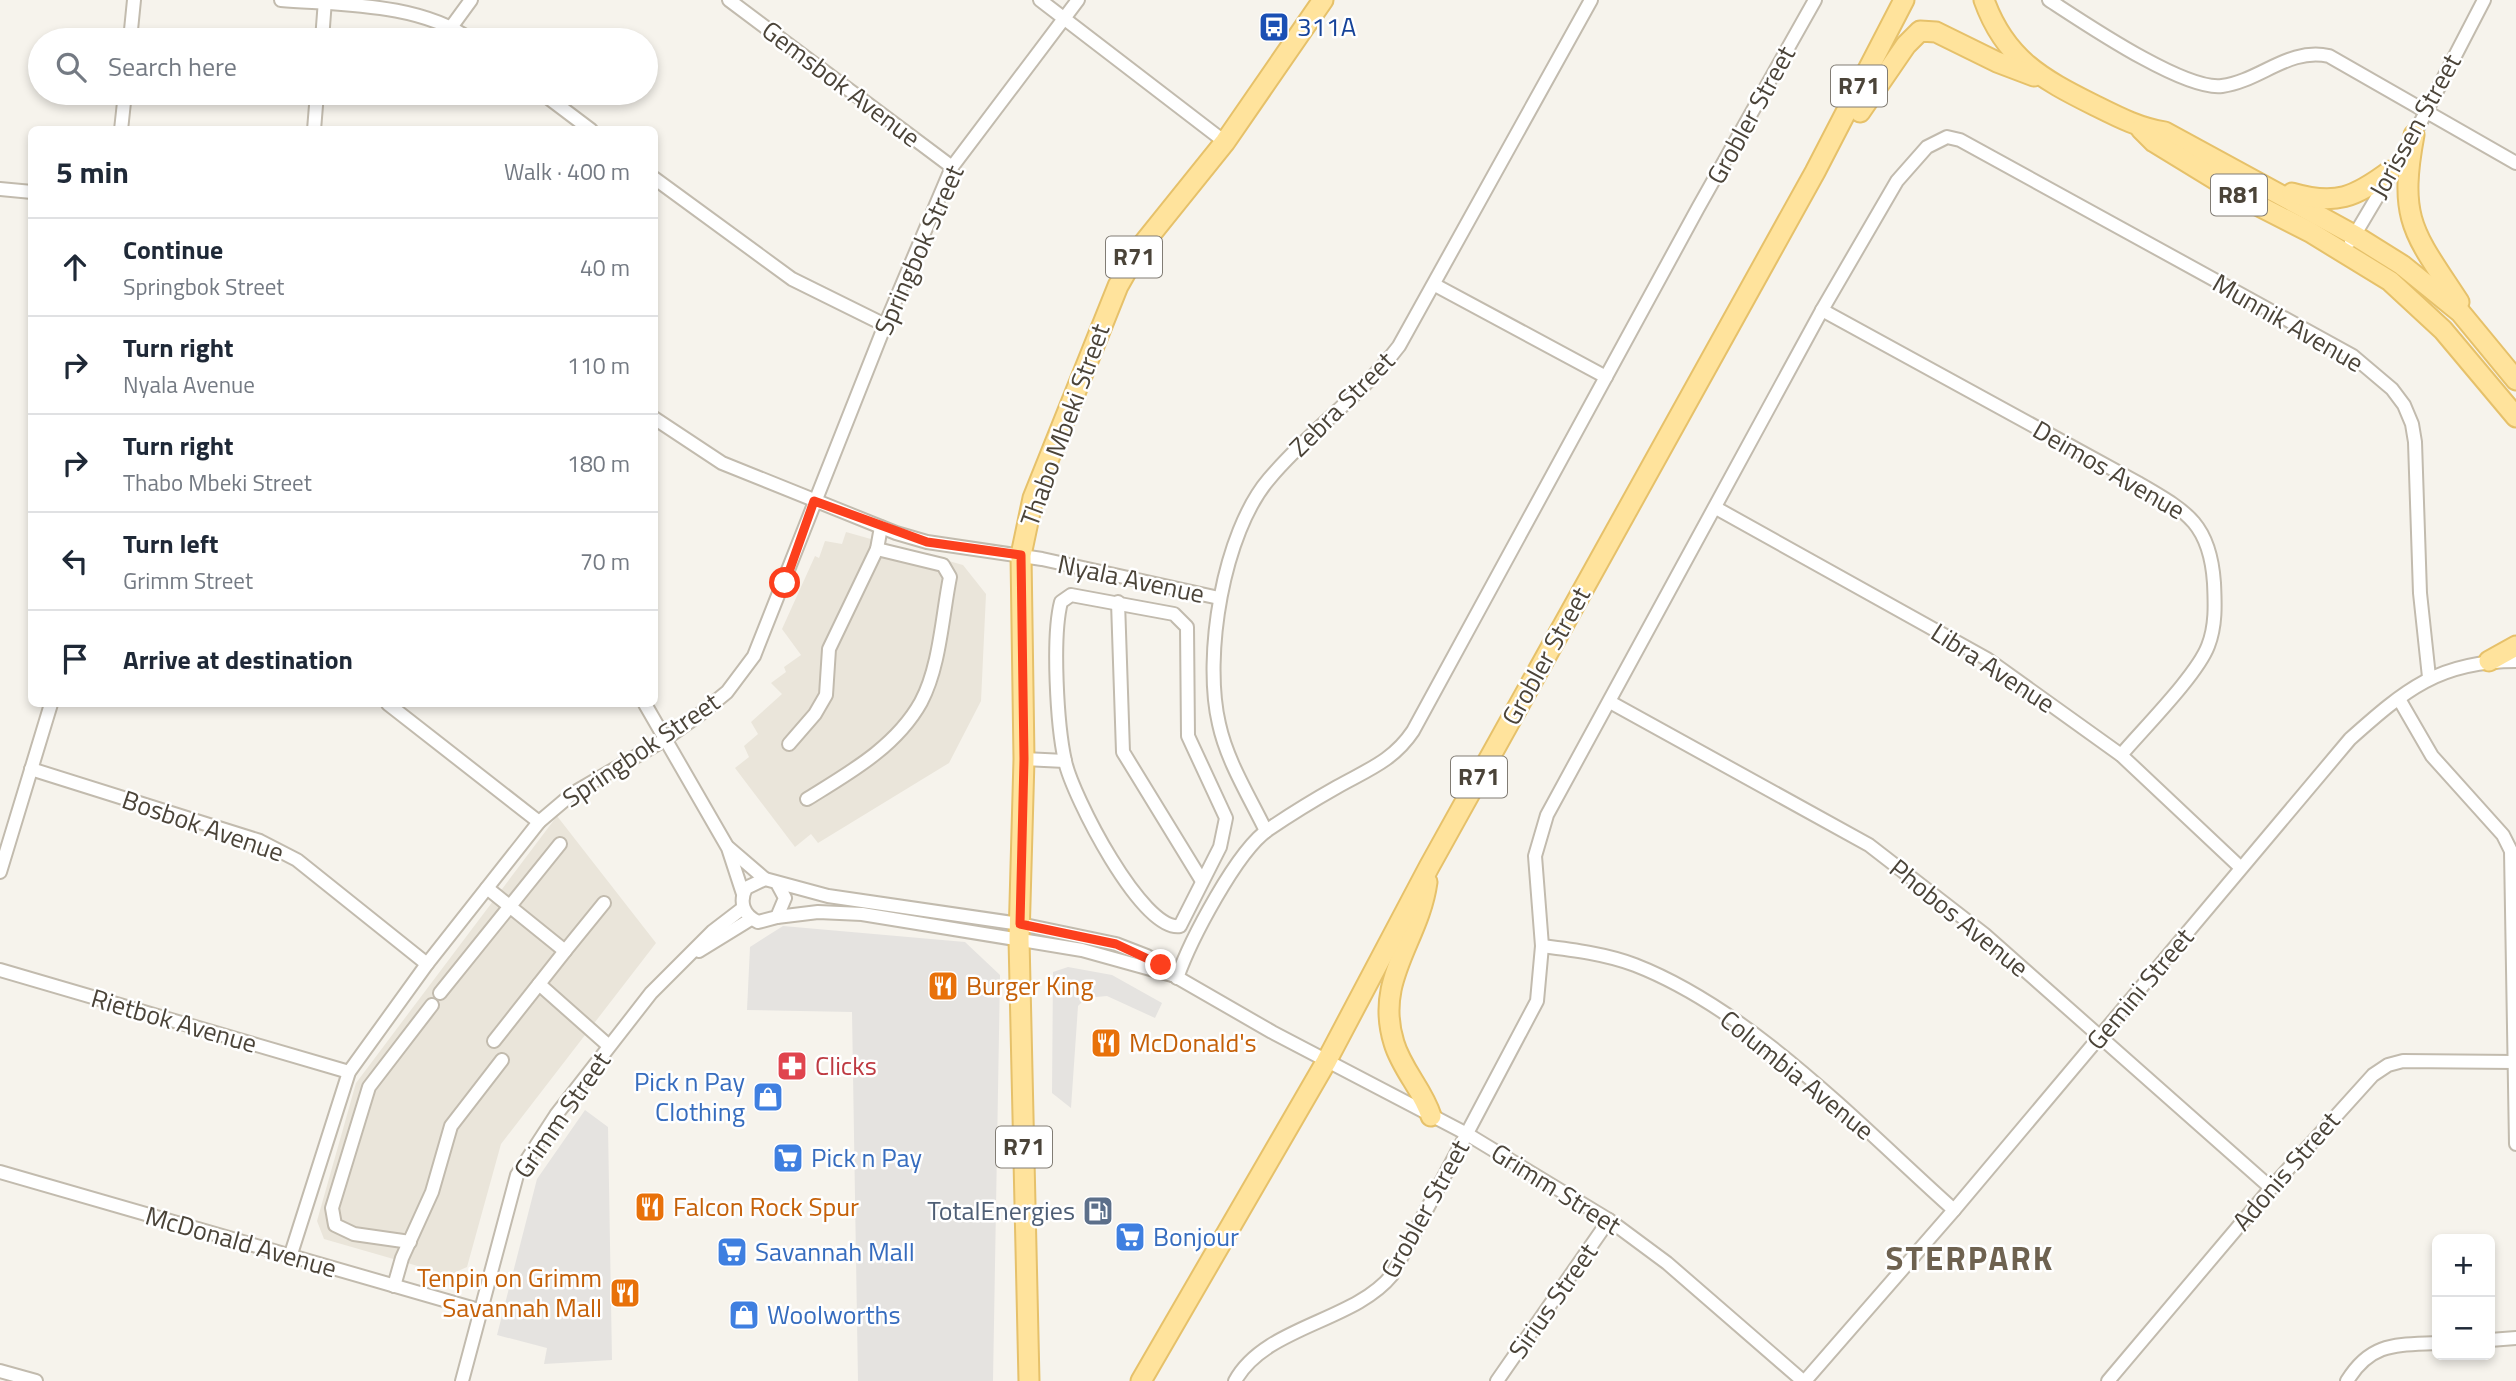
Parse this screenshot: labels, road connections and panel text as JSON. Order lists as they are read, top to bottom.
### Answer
{
  "streets": {
    "main road": [
      "R71",
      "Grobler Street",
      "R81",
      "Thabo Mbeki Street"
    ],
    "street": [
      "Gemsbok Avenue",
      "Jorissen Street",
      "Springbok Street",
      "Munnik Avenue",
      "Zebra Street",
      "Deimos Avenue",
      "Nyala Avenue",
      "Libra Avenue",
      "Bosbok Avenue",
      "Phobos Avenue",
      "Gemini Street",
      "Rietbok Avenue",
      "Columbia Avenue",
      "Grimm Street",
      "Adonis Street",
      "McDonald Avenue",
      "Sirius Street"
    ]
  },
  "crossings": [
    ["Gemsbok Avenue", "Springbok Street"],
    ["Grobler Street", "Munnik Avenue"],
    ["Grobler Street", "Zebra Street"],
    ["Grobler Street", "Deimos Avenue"],
    ["Grobler Street", "Libra Avenue"],
    ["Grobler Street", "Phobos Avenue"],
    ["Grobler Street", "Columbia Avenue"],
    ["Grobler Street", "Grimm Street"],
    ["Jorissen Street", "R81"],
    ["Springbok Street", "Nyala Avenue"],
    ["Springbok Street", "Bosbok Avenue"],
    ["Springbok Street", "Rietbok Avenue"],
    ["Springbok Street", "McDonald Avenue"],
    ["Munnik Avenue", "Gemini Street"],
    ["Zebra Street", "Nyala Avenue"],
    ["Thabo Mbeki Street", "Nyala Avenue"],
    ["Thabo Mbeki Street", "Grimm Street"],
    ["Deimos Avenue", "Libra Avenue"],
    ["Libra Avenue", "Gemini Street"],
    ["Phobos Avenue", "Gemini Street"],
    ["Phobos Avenue", "Adonis Street"],
    ["Gemini Street", "Columbia Avenue"],
    ["Gemini Street", "Grimm Street"],
    ["Grimm Street", "McDonald Avenue"],
    ["Grimm Street", "Sirius Street"]
  ],
  "districts": ["STERPARK"],
  "places": {
    "bus stop": ["311A"],
    "restaurant": [
      "Burger King",
      "McDonald's",
      "Falcon Rock Spur",
      "Tenpin on Grimm Savannah Mall"
    ],
    "pharmacy": ["Clicks"],
    "shop": ["Pick n Pay Clothing", "Woolworths"],
    "supermarket": ["Pick n Pay", "Bonjour", "Savannah Mall"],
    "fuel station": ["TotalEnergies"]
  },
  "page": {
    "search": "Search here",
    "heading": ["5 min", "Walk · 400 m"],
    "list": [
      ["Continue", "Springbok Street", "40 m"],
      ["Turn right", "Nyala Avenue", "110 m"],
      ["Turn right", "Thabo Mbeki Street", "180 m"],
      ["Turn left", "Grimm Street", "70 m"],
      "Arrive at destination"
    ],
    "map_buttons": ["+", "−"]
  }
}
